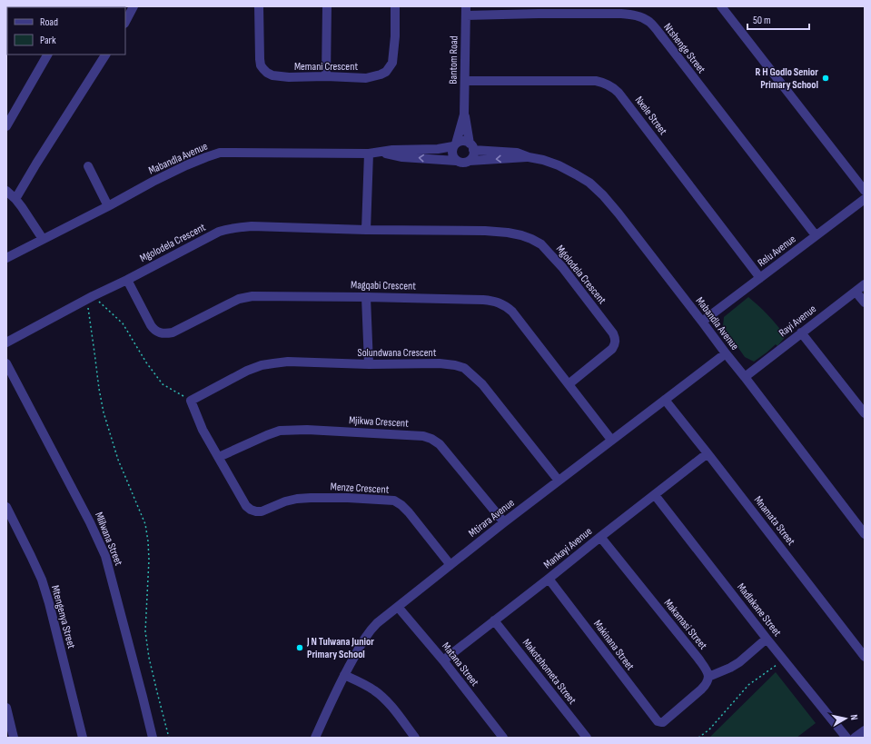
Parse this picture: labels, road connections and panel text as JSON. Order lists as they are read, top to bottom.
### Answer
{
  "streets": {
    "street": [
      "Ntshenge Street",
      "Bantom Road",
      "Memani Crescent",
      "Nxele Street",
      "Mabandla Avenue",
      "Mgolodela Crescent",
      "Relu Avenue",
      "Magqabi Crescent",
      "Rayi Avenue",
      "Solundwana Crescent",
      "Mjikwa Crescent",
      "Menze Crescent",
      "Mtirara Avenue",
      "Mnamata Street",
      "Mlilwana Street",
      "Mankayi Avenue",
      "Madlakane Street",
      "Mtengenya Street",
      "Makamasi Street",
      "Makinana Street",
      "Matana Street",
      "Makotshometa Street"
    ]
  },
  "crossings": [
    ["Ntshenge Street", "Bantom Road"],
    ["Ntshenge Street", "Relu Avenue"],
    ["Bantom Road", "Nxele Street"],
    ["Bantom Road", "Mabandla Avenue"],
    ["Nxele Street", "Relu Avenue"],
    ["Mabandla Avenue", "Relu Avenue"],
    ["Mabandla Avenue", "Rayi Avenue"],
    ["Mabandla Avenue", "Mtirara Avenue"],
    ["Mgolodela Crescent", "Magqabi Crescent"],
    ["Magqabi Crescent", "Mtirara Avenue"],
    ["Solundwana Crescent", "Mtirara Avenue"],
    ["Mjikwa Crescent", "Menze Crescent"],
    ["Mjikwa Crescent", "Mtirara Avenue"],
    ["Menze Crescent", "Mtirara Avenue"],
    ["Mtirara Avenue", "Mnamata Street"],
    ["Mtirara Avenue", "Matana Street"],
    ["Mnamata Street", "Mankayi Avenue"],
    ["Mankayi Avenue", "Madlakane Street"],
    ["Mankayi Avenue", "Makamasi Street"],
    ["Mankayi Avenue", "Makinana Street"],
    ["Mankayi Avenue", "Matana Street"],
    ["Mankayi Avenue", "Makotshometa Street"],
    ["Makamasi Street", "Makinana Street"]
  ],
  "places": ["R H Godlo Senior Primary School", "J N Tulwana Junior Primary School"],
  "legend": ["Road", "Park"],
  "scale_bar": "50 m",
  "north": "right"
}
